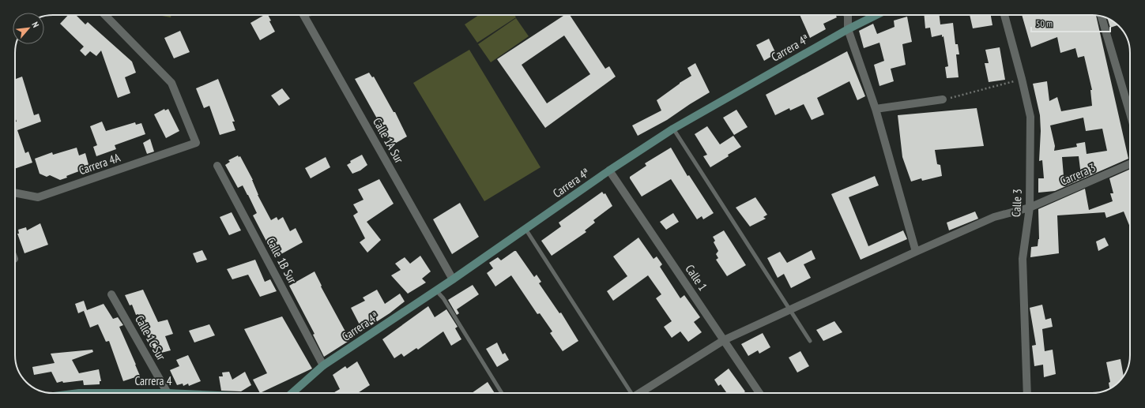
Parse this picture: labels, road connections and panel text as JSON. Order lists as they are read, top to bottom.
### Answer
{
  "streets": {
    "street": [
      "Carrera 4ª",
      "Calle 1A Sur",
      "Carrera 4A",
      "Carrera 3",
      "Calle 3",
      "Calle 1B Sur",
      "Calle 1",
      "Calle 1C Sur"
    ]
  },
  "crossings": [
    ["Carrera 4ª", "Calle 1A Sur"],
    ["Carrera 4ª", "Calle 1B Sur"],
    ["Carrera 4ª", "Calle 1"],
    ["Carrera 3", "Calle 3"],
    ["Carrera 3", "Calle 1"]
  ],
  "scale_bar": "50 m",
  "north": "top right"
}
